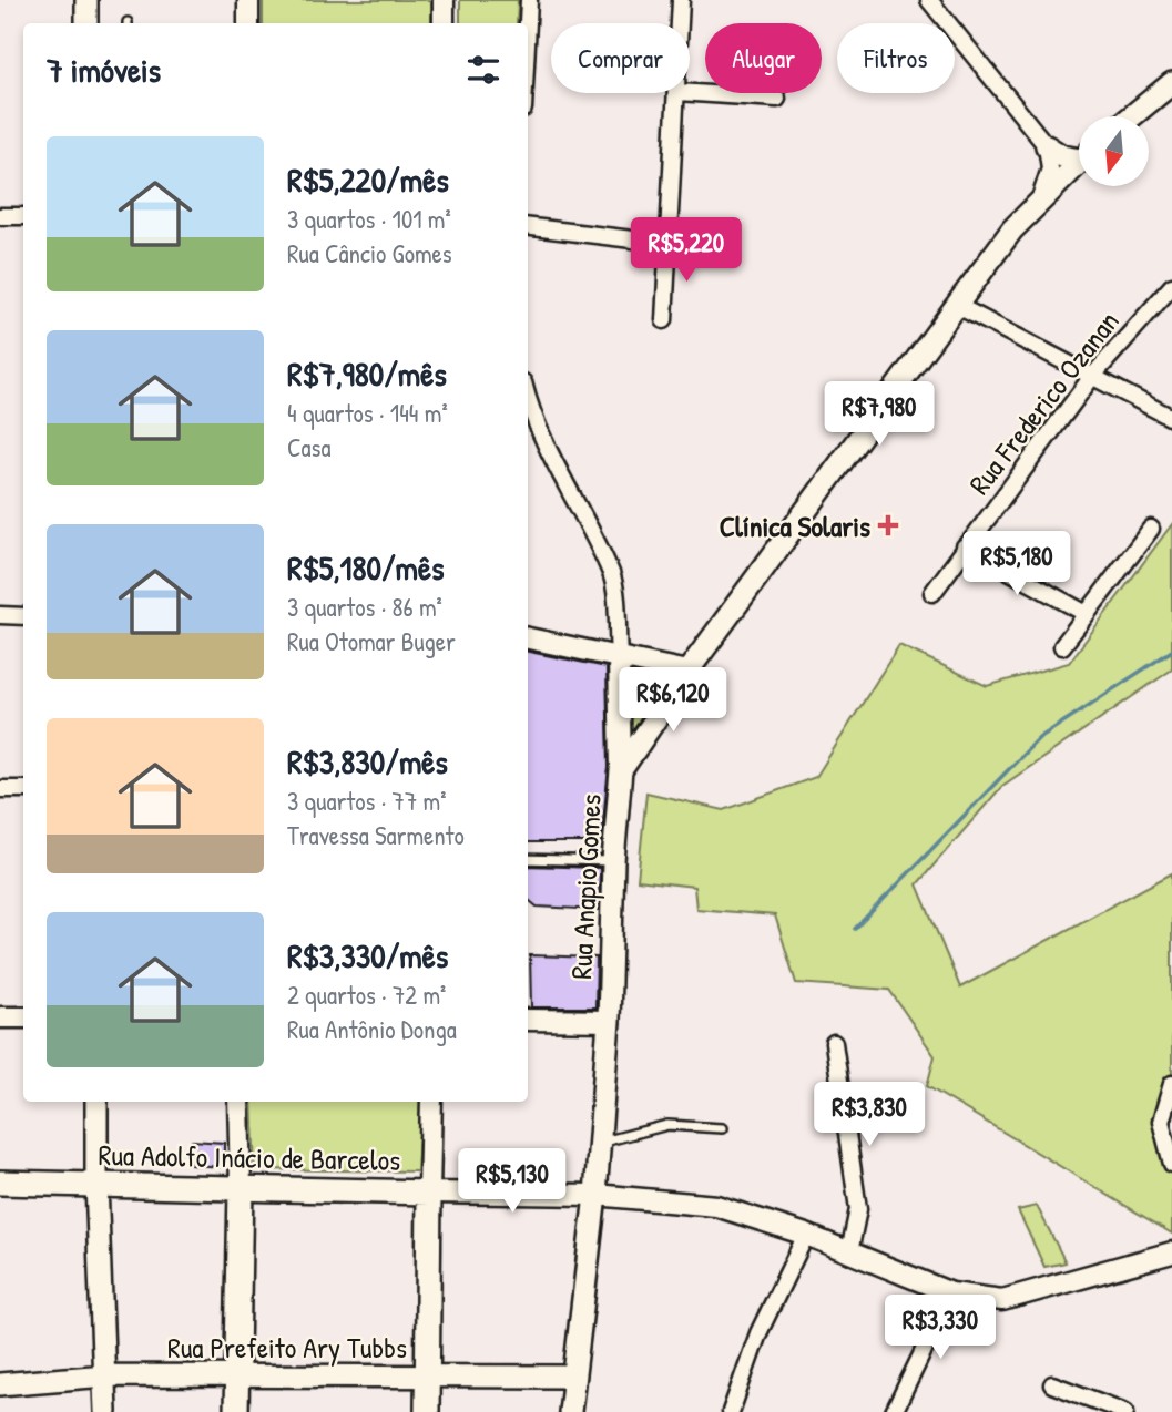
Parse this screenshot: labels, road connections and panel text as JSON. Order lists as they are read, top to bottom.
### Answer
{
  "streets": {
    "main road": ["Rua Anapio Gomes", "Rua Adolfo Inácio de Barcelos", "Rua Prefeito Ary Tubbs"],
    "street": ["Rua Frederico Ozanan"]
  },
  "crossings": [
    ["Rua Anapio Gomes", "Rua Adolfo Inácio de Barcelos"],
    ["Rua Anapio Gomes", "Rua Prefeito Ary Tubbs"]
  ],
  "places": {
    "health": ["Clínica Solaris"]
  },
  "north": "bottom",
  "page": {
    "chip": ["Comprar", "Alugar", "Filtros"],
    "heading": "7 imóveis",
    "list": [
      {
        "name": "R$5,220/mês",
        "note": "3 quartos · 101 m² · Rua Câncio Gomes"
      },
      {
        "name": "R$7,980/mês",
        "note": "4 quartos · 144 m² · Casa"
      },
      {
        "name": "R$5,180/mês",
        "note": "3 quartos · 86 m² · Rua Otomar Buger"
      },
      {
        "name": "R$3,830/mês",
        "note": "3 quartos · 77 m² · Travessa Sarmento"
      },
      {
        "name": "R$3,330/mês",
        "note": "2 quartos · 72 m² · Rua Antônio Donga"
      }
    ],
    "price": [
      "R$5,220",
      "R$7,980",
      "R$5,180",
      "R$6,120",
      "R$3,830",
      "R$5,130",
      "R$3,330"
    ]
  }
}
